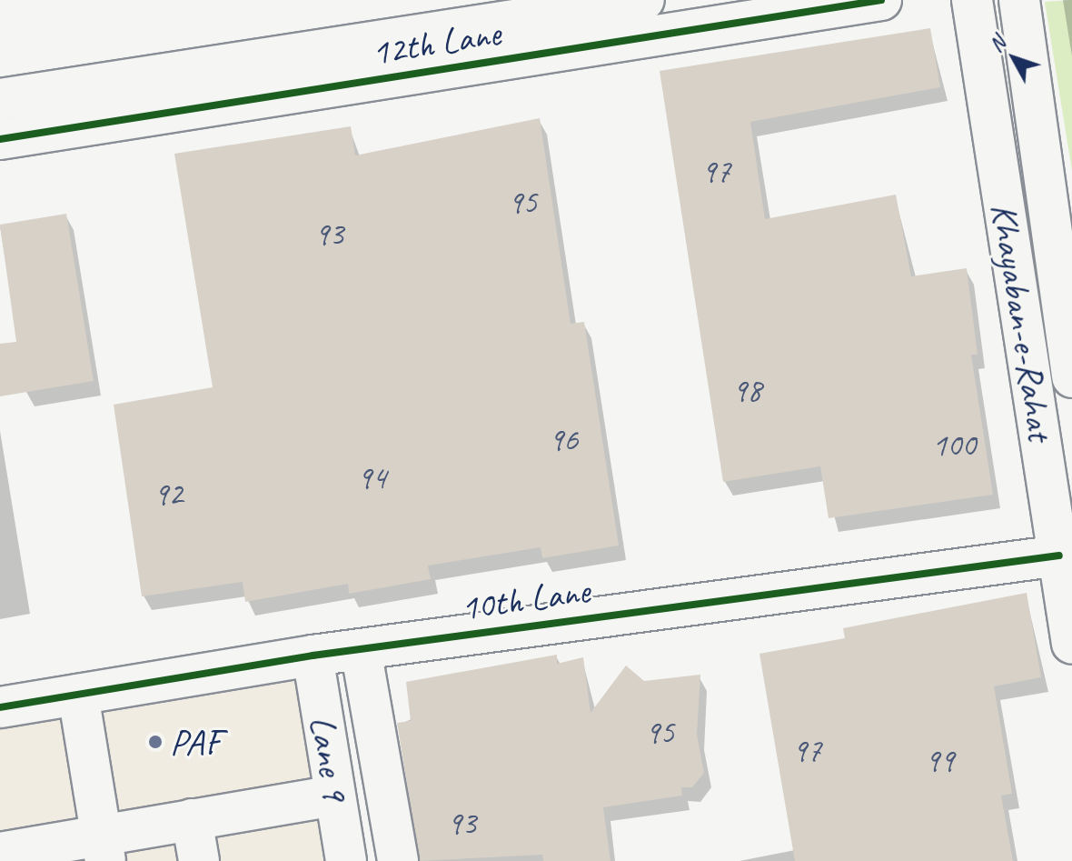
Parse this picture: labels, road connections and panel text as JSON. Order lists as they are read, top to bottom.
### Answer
{
  "streets": {
    "street": [
      "12th Lane",
      "Khayaban-e-Rahat",
      "10th Lane",
      "Lane 9"
    ]
  },
  "crossings": [
    ["Khayaban-e-Rahat", "10th Lane"],
    ["10th Lane", "Lane 9"]
  ],
  "places": ["PAF"],
  "house_numbers": [
    "97",
    "95",
    "93",
    "98",
    "96",
    "100",
    "94",
    "92",
    "95",
    "97",
    "99",
    "93"
  ],
  "north": "top left"
}
